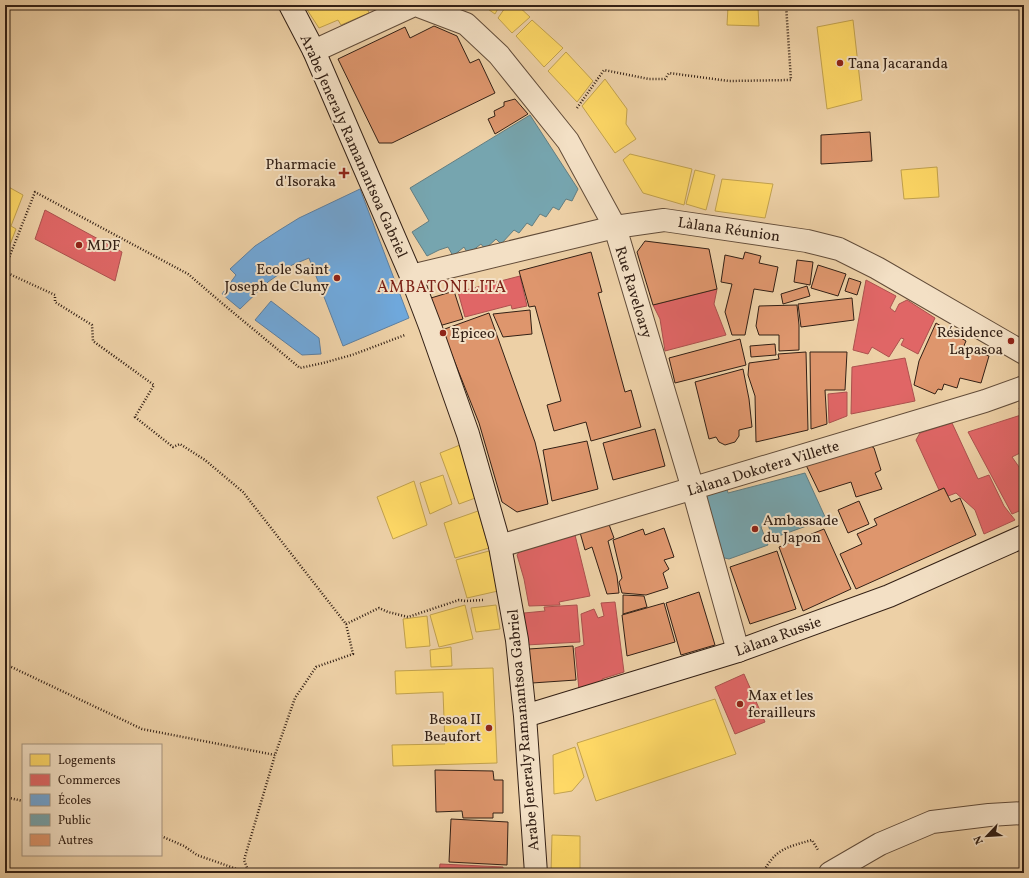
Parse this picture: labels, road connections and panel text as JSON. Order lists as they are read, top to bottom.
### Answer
{
  "streets": {
    "street": [
      "Arabe Jeneraly Ramanantsoa Gabriel",
      "Làlana Réunion",
      "Rue Raveloary",
      "Làlana Dokotera Villette",
      "Làlana Russie"
    ]
  },
  "crossings": [
    ["Arabe Jeneraly Ramanantsoa Gabriel", "Làlana Réunion"],
    ["Arabe Jeneraly Ramanantsoa Gabriel", "Rue Raveloary"],
    ["Arabe Jeneraly Ramanantsoa Gabriel", "Làlana Dokotera Villette"],
    ["Arabe Jeneraly Ramanantsoa Gabriel", "Làlana Russie"],
    ["Làlana Réunion", "Rue Raveloary"],
    ["Rue Raveloary", "Làlana Dokotera Villette"],
    ["Rue Raveloary", "Làlana Russie"]
  ],
  "districts": ["AMBATONILITA"],
  "places": {
    "other": [
      "Tana Jacaranda",
      "MDF",
      "Ecole Saint Joseph de Cluny",
      "Epiceo",
      "Résidence Lapasoa",
      "Ambassade du Japon",
      "Max et les ferailleurs",
      "Besoa II Beaufort"
    ],
    "health": ["Pharmacie d'Isoraka"]
  },
  "legend": [
    "Logements",
    "Commerces",
    "Écoles",
    "Public",
    "Autres"
  ],
  "north": "bottom left"
}
